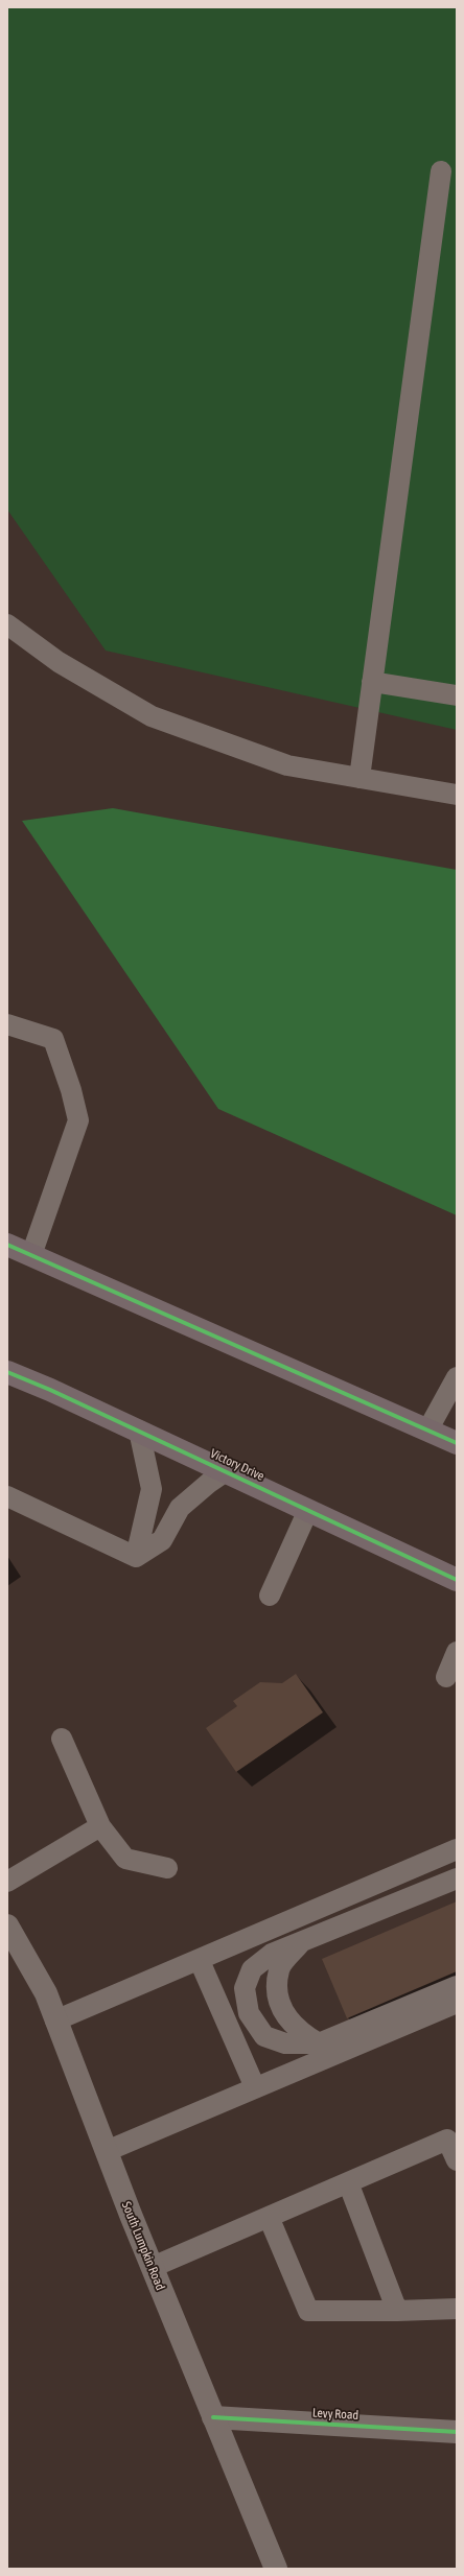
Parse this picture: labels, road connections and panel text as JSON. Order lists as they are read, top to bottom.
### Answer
{
  "streets": {
    "highway": ["Victory Drive"],
    "main road": ["South Lumpkin Road", "Levy Road"]
  },
  "crossings": [
    ["South Lumpkin Road", "Levy Road"]
  ]
}
